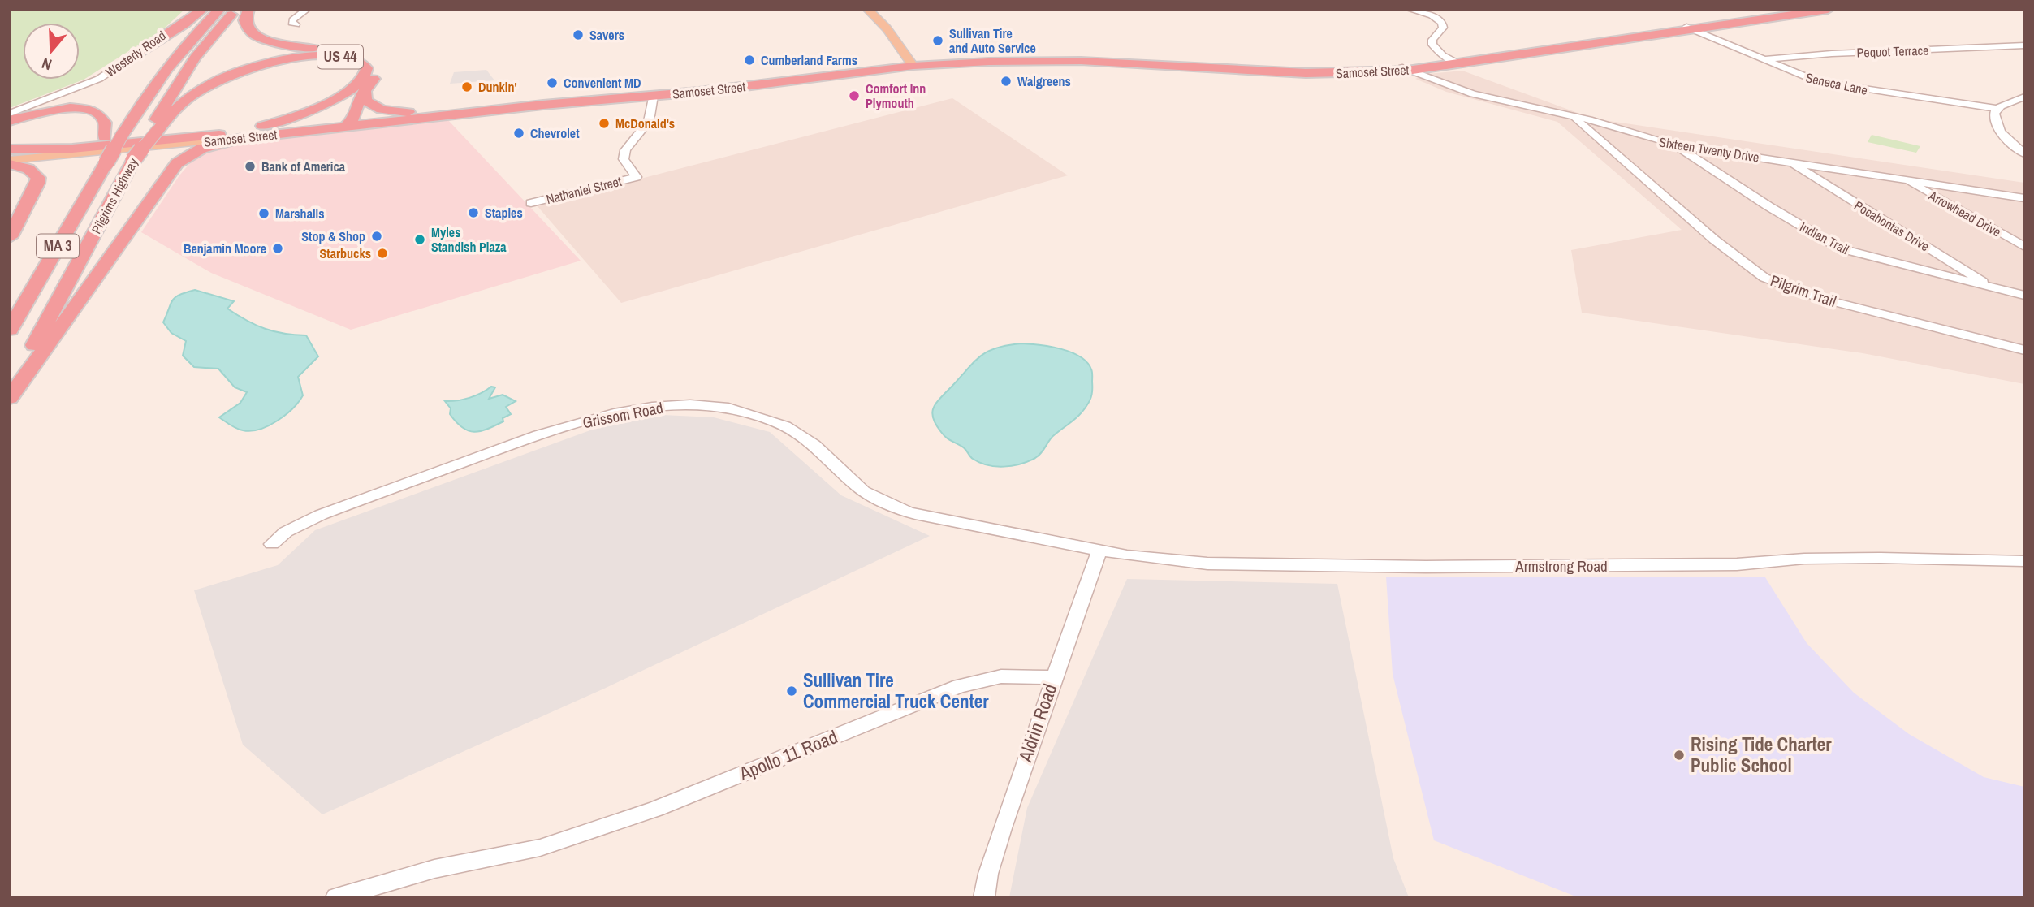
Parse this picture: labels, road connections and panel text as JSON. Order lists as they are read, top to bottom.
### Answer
{
  "streets": {
    "highway": [
      "US 44",
      "Samoset Street",
      "Pilgrims Highway",
      "MA 3"
    ],
    "street": [
      "Pequot Terrace",
      "Westerly Road",
      "Seneca Lane",
      "Sixteen Twenty Drive",
      "Nathaniel Street",
      "Arrowhead Drive",
      "Pocahontas Drive",
      "Indian Trail",
      "Pilgrim Trail",
      "Grissom Road",
      "Armstrong Road",
      "Aldrin Road",
      "Apollo 11 Road"
    ]
  },
  "crossings": [
    ["Pequot Terrace", "Seneca Lane"],
    ["US 44", "Samoset Street"],
    ["US 44", "Pilgrims Highway"],
    ["Samoset Street", "Seneca Lane"],
    ["Samoset Street", "Sixteen Twenty Drive"],
    ["Samoset Street", "Nathaniel Street"],
    ["Sixteen Twenty Drive", "Arrowhead Drive"],
    ["Sixteen Twenty Drive", "Pocahontas Drive"],
    ["Sixteen Twenty Drive", "Indian Trail"],
    ["Sixteen Twenty Drive", "Pilgrim Trail"],
    ["Pocahontas Drive", "Indian Trail"],
    ["Grissom Road", "Armstrong Road"],
    ["Grissom Road", "Aldrin Road"],
    ["Armstrong Road", "Aldrin Road"],
    ["Aldrin Road", "Apollo 11 Road"]
  ],
  "places": [
    "Savers",
    "Sullivan Tire and Auto Service",
    "Cumberland Farms",
    "Walgreens",
    "Convenient MD",
    "Dunkin'",
    "Comfort Inn Plymouth",
    "McDonald's",
    "Chevrolet",
    "Bank of America",
    "Staples",
    "Marshalls",
    "Stop & Shop",
    "Myles Standish Plaza",
    "Benjamin Moore",
    "Starbucks",
    "Sullivan Tire Commercial Truck Center",
    "Rising Tide Charter Public School"
  ],
  "north": "bottom"
}
